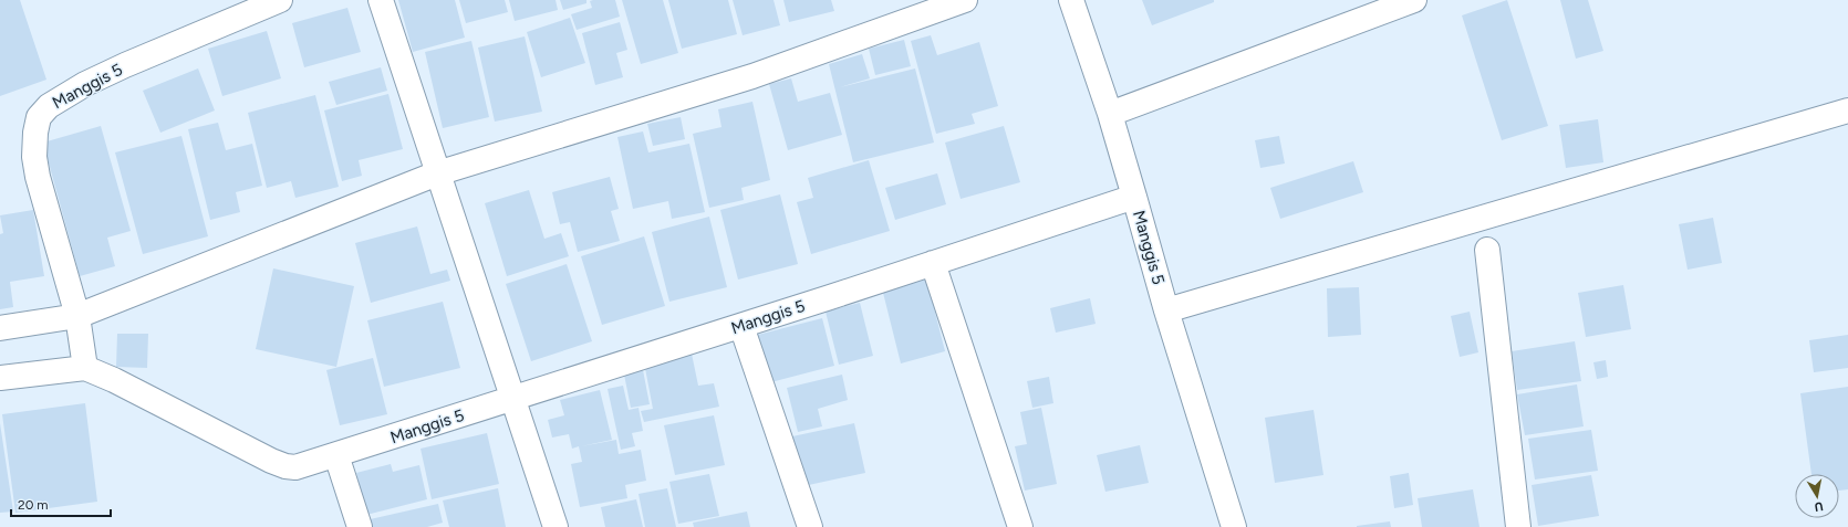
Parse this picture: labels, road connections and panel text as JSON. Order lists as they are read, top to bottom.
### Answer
{
  "streets": {
    "street": ["Manggis 5"]
  },
  "scale_bar": "20 m",
  "north": "bottom"
}
